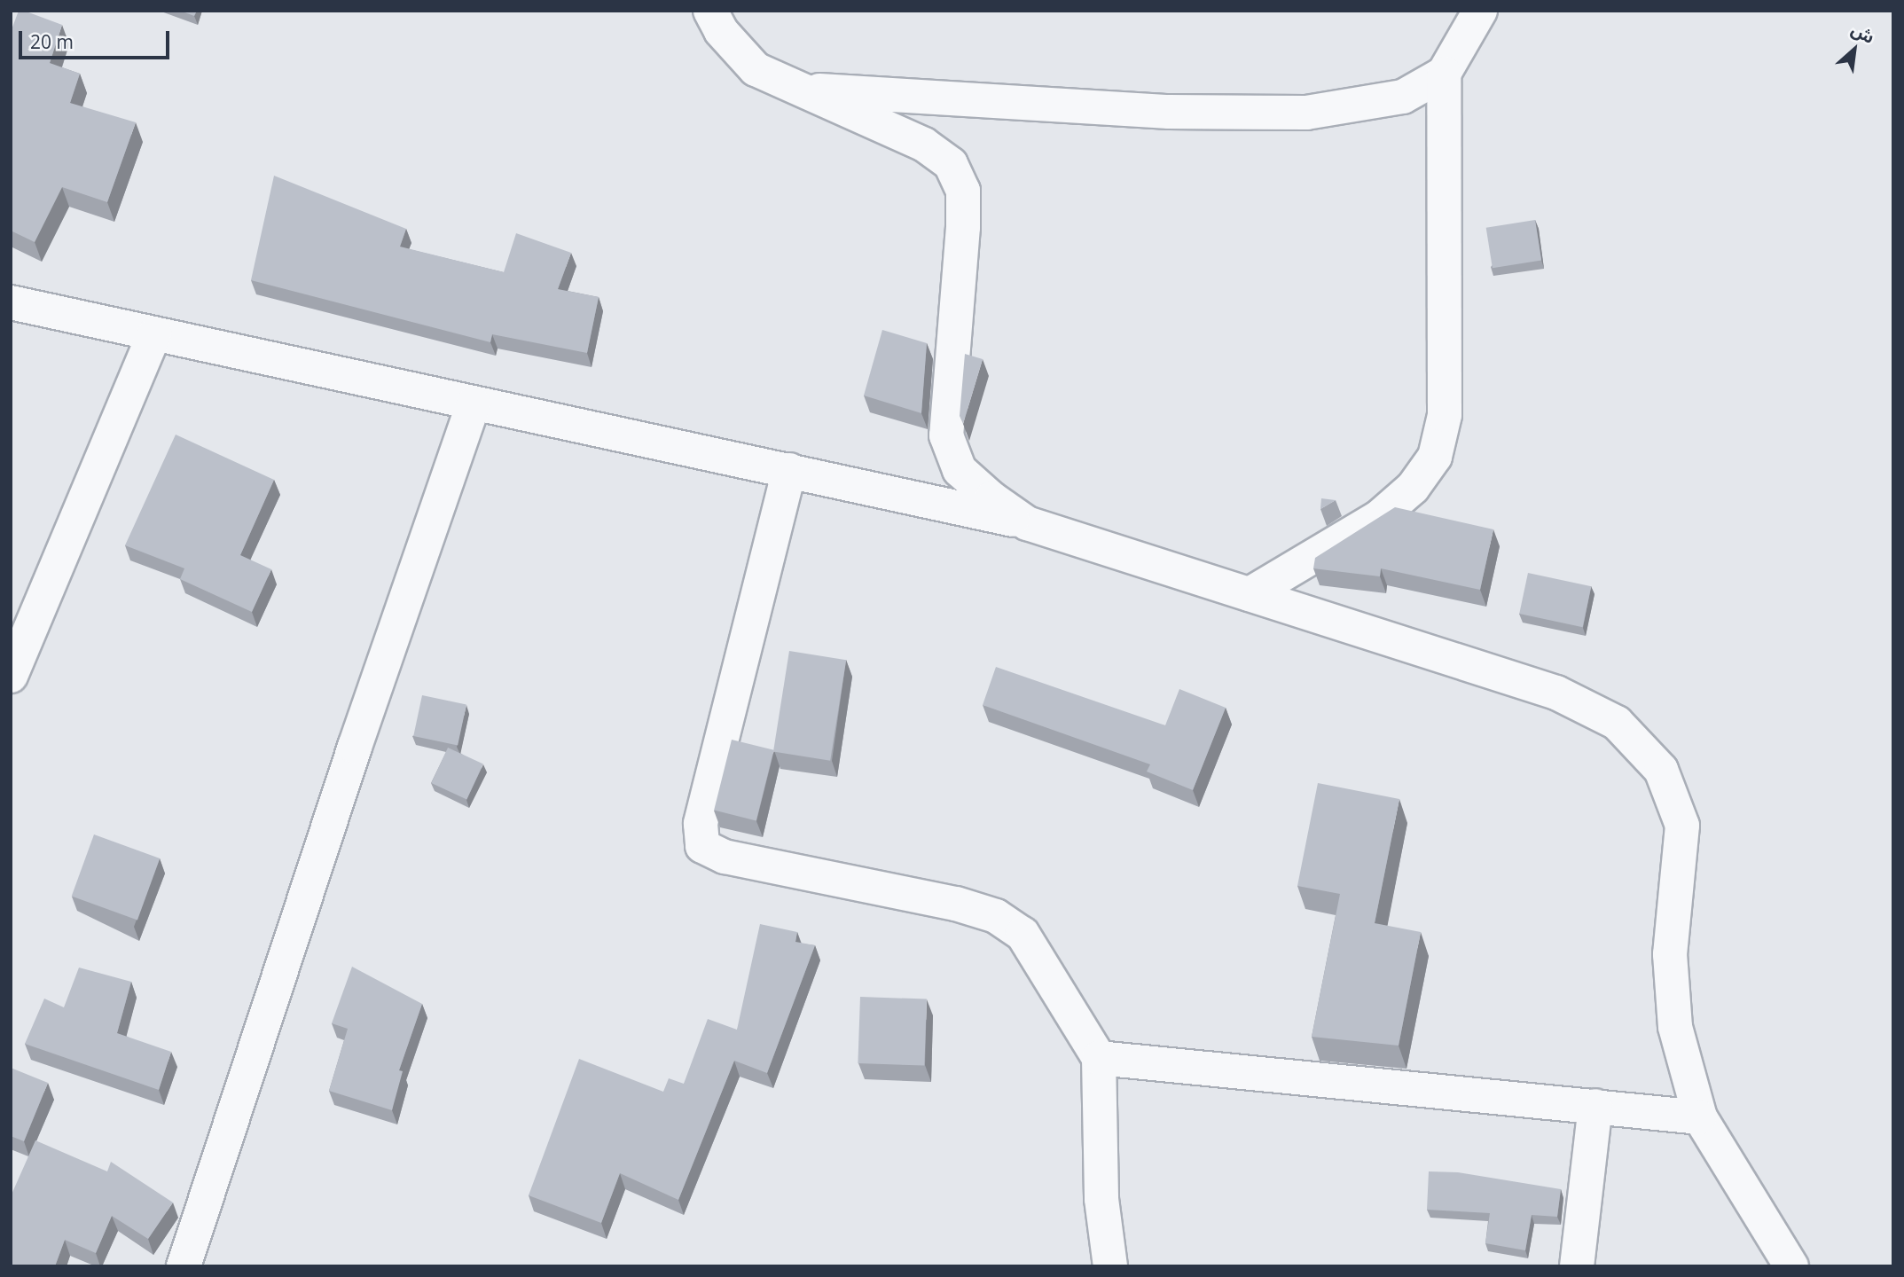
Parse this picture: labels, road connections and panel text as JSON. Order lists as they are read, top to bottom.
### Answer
{
  "scale_bar": "20 m",
  "north": "top right"
}
